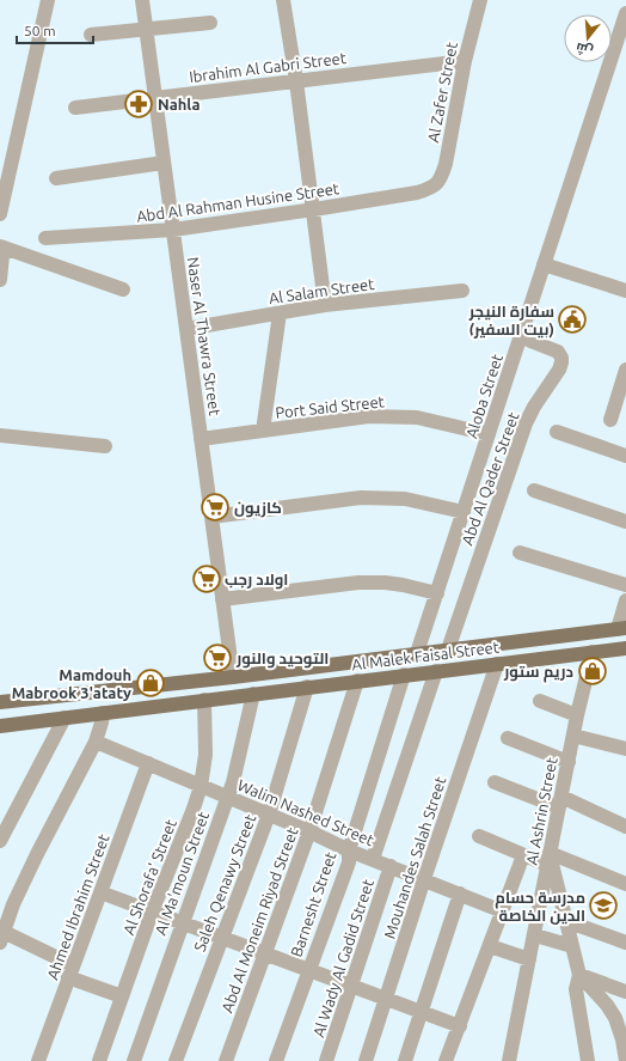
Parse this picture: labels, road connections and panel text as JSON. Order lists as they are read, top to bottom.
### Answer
{
  "streets": {
    "main road": ["Al Malek Faisal Street"],
    "street": [
      "Ibrahim Al Gabri Street",
      "Al Zafer Street",
      "Abd Al Rahman Husine Street",
      "Al Salam Street",
      "Naser Al Thawra Street",
      "Aloba Street",
      "Port Said Street",
      "Abd Al Qader Street",
      "Al Ashrin Street",
      "Walim Nashed Street",
      "Mouhandes Salah Street",
      "Al Ma'moun Street",
      "Al Shorafa' Street",
      "Saleh Qenawy Street",
      "Barnesht Street",
      "Ahmed Ibrahim Street",
      "Abd Al Moneim Riyad Street",
      "Al Wady Al Gadid Street"
    ]
  },
  "crossings": [
    ["Ibrahim Al Gabri Street", "Al Zafer Street"],
    ["Ibrahim Al Gabri Street", "Naser Al Thawra Street"],
    ["Al Zafer Street", "Abd Al Rahman Husine Street"],
    ["Abd Al Rahman Husine Street", "Naser Al Thawra Street"],
    ["Al Salam Street", "Naser Al Thawra Street"],
    ["Naser Al Thawra Street", "Port Said Street"],
    ["Naser Al Thawra Street", "Al Malek Faisal Street"],
    ["Aloba Street", "Port Said Street"],
    ["Aloba Street", "Al Malek Faisal Street"],
    ["Abd Al Qader Street", "Al Malek Faisal Street"],
    ["Al Malek Faisal Street", "Al Ashrin Street"],
    ["Al Malek Faisal Street", "Mouhandes Salah Street"],
    ["Al Malek Faisal Street", "Al Ma'moun Street"],
    ["Al Malek Faisal Street", "Al Shorafa' Street"],
    ["Al Malek Faisal Street", "Saleh Qenawy Street"],
    ["Al Malek Faisal Street", "Barnesht Street"],
    ["Al Malek Faisal Street", "Abd Al Moneim Riyad Street"],
    ["Walim Nashed Street", "Mouhandes Salah Street"],
    ["Walim Nashed Street", "Al Ma'moun Street"],
    ["Walim Nashed Street", "Al Shorafa' Street"],
    ["Walim Nashed Street", "Saleh Qenawy Street"],
    ["Walim Nashed Street", "Barnesht Street"],
    ["Walim Nashed Street", "Ahmed Ibrahim Street"],
    ["Walim Nashed Street", "Abd Al Moneim Riyad Street"],
    ["Walim Nashed Street", "Al Wady Al Gadid Street"]
  ],
  "places": {
    "pharmacy": ["Nahla"],
    "public building": ["سفارة النيجر (بيت السفير)"],
    "supermarket": ["كازيون", "اولاد رجب", "التوحيد والنور"],
    "shop": ["دريم ستور", "Mamdouh Mabrook 3'ataty"],
    "school or university": ["مدرسة حسام الدين الخاصة"]
  },
  "scale_bar": "50 m",
  "north": "bottom"
}
